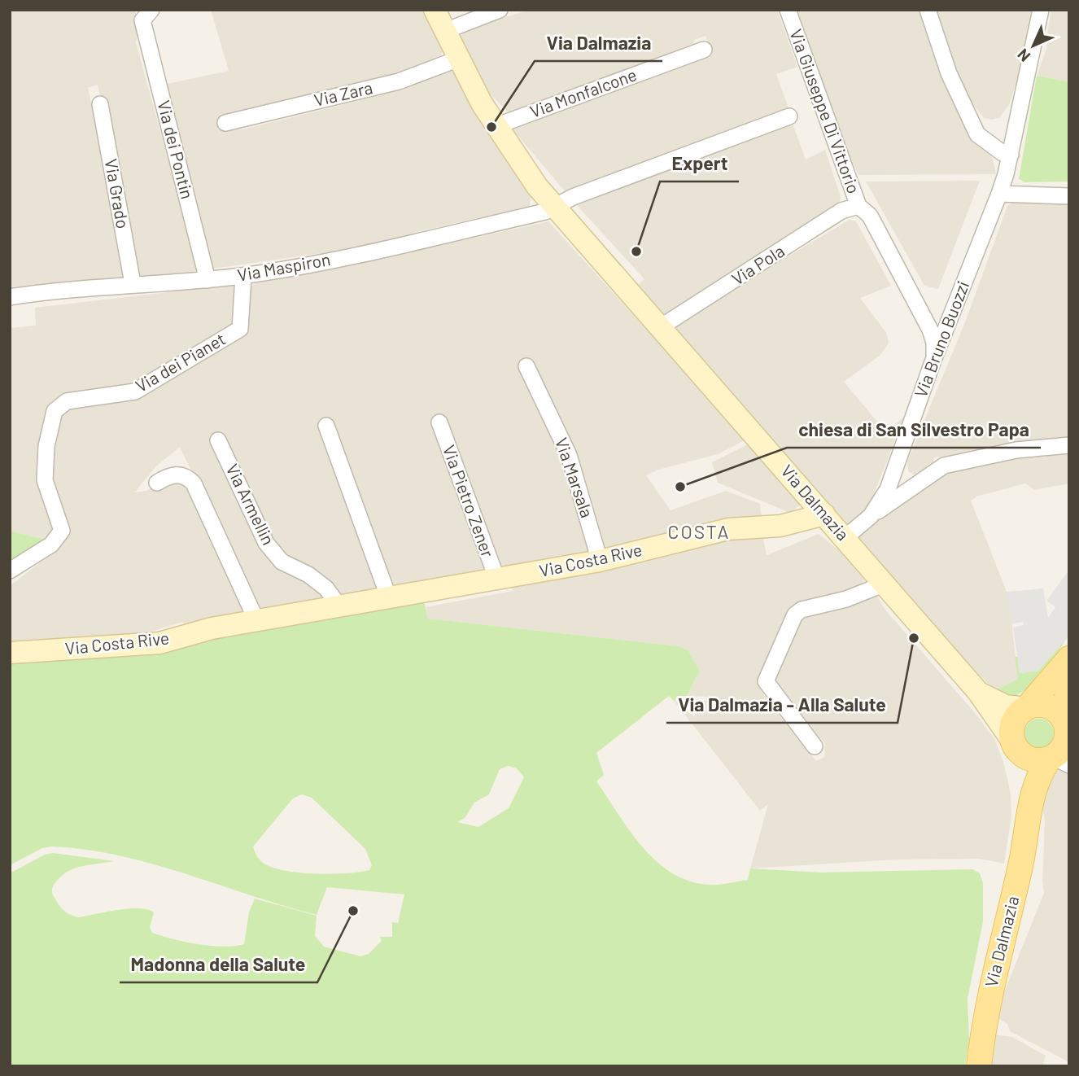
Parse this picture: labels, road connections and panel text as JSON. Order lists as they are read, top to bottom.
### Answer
{
  "streets": {
    "main road": ["Via Dalmazia"],
    "street": [
      "Via Monfalcone",
      "Via Zara",
      "Via Giuseppe Di Vittorio",
      "Via dei Pontin",
      "Via Grado",
      "Via Pola",
      "Via Maspiron",
      "Via Bruno Buozzi",
      "Via dei Pianet",
      "Via Marsala",
      "Via Pietro Zener",
      "Via Armellin",
      "Via Costa Rive"
    ]
  },
  "crossings": [
    ["Via Monfalcone", "Via Dalmazia"],
    ["Via Zara", "Via Dalmazia"],
    ["Via Giuseppe Di Vittorio", "Via Pola"],
    ["Via Giuseppe Di Vittorio", "Via Bruno Buozzi"],
    ["Via dei Pontin", "Via Maspiron"],
    ["Via Grado", "Via Maspiron"],
    ["Via Pola", "Via Dalmazia"],
    ["Via Maspiron", "Via dei Pianet"],
    ["Via Maspiron", "Via Dalmazia"],
    ["Via Bruno Buozzi", "Via Dalmazia"],
    ["Via Marsala", "Via Costa Rive"],
    ["Via Pietro Zener", "Via Costa Rive"],
    ["Via Dalmazia", "Via Costa Rive"],
    ["Via Armellin", "Via Costa Rive"]
  ],
  "districts": ["COSTA"],
  "places": [
    "Via Dalmazia",
    "Expert",
    "chiesa di San Silvestro Papa",
    "Via Dalmazia - Alla Salute",
    "Madonna della Salute"
  ],
  "north": "bottom left"
}
